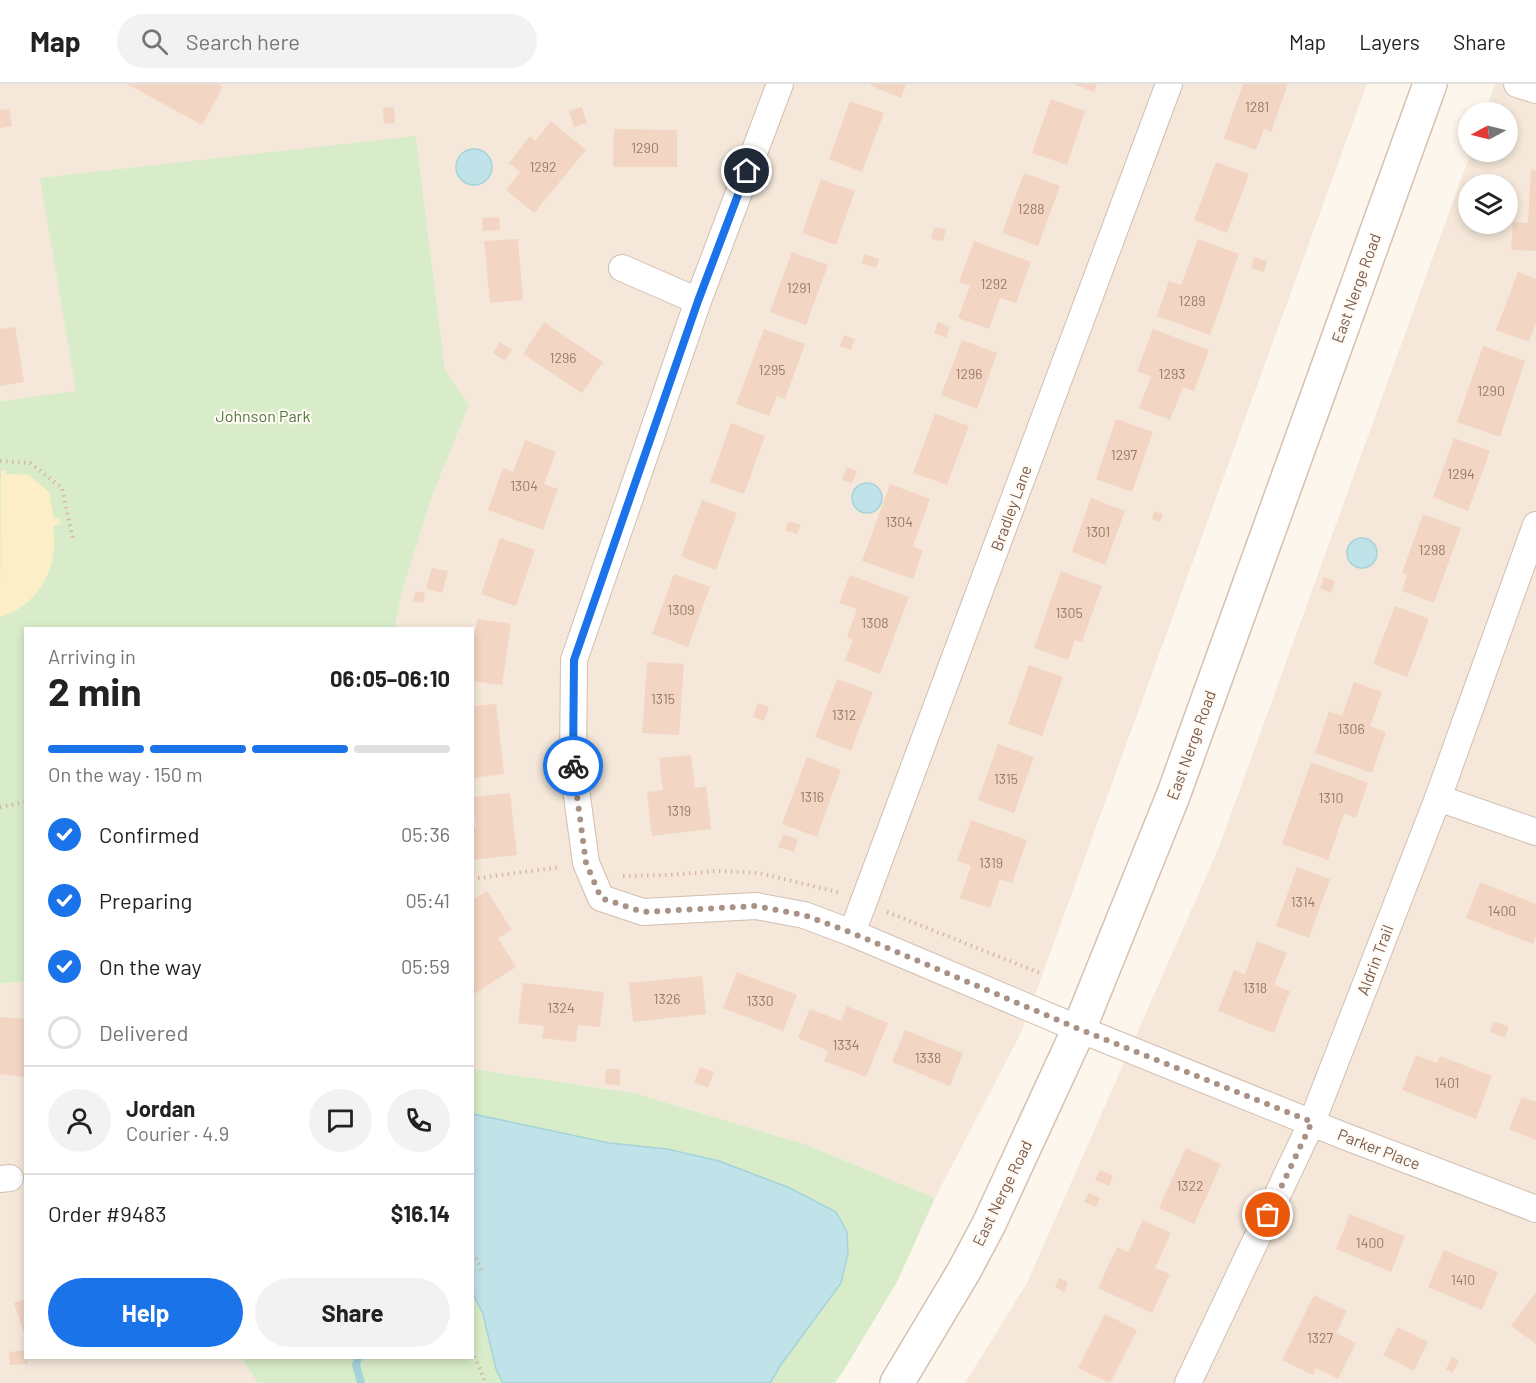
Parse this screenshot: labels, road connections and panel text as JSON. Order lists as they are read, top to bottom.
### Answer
{
  "streets": {
    "main road": ["East Nerge Road"],
    "street": ["Bradley Lane", "Aldrin Trail", "Parker Place"]
  },
  "crossings": [
    ["East Nerge Road", "Parker Place"],
    ["Bradley Lane", "Parker Place"],
    ["Aldrin Trail", "Parker Place"]
  ],
  "parks": ["Johnson Park"],
  "house_numbers": [
    "1281",
    "1290",
    "1292",
    "1288",
    "1292",
    "1291",
    "1289",
    "1296",
    "1295",
    "1296",
    "1293",
    "1290",
    "1297",
    "1294",
    "1304",
    "1304",
    "1301",
    "1298",
    "1309",
    "1305",
    "1308",
    "1315",
    "1312",
    "1306",
    "1315",
    "1316",
    "1310",
    "1319",
    "1319",
    "1314",
    "1400",
    "1318",
    "1326",
    "1330",
    "1324",
    "1334",
    "1338",
    "1401",
    "1322",
    "1400",
    "1410",
    "1327"
  ],
  "north": "left",
  "page": {
    "header": "Map",
    "search": "Search here",
    "nav": ["Map", "Layers", "Share"],
    "heading": ["2 min", "Arriving in", "06:05–06:10"],
    "panel": [
      "Jordan",
      "Courier · 4.9",
      "Order #9483",
      "$16.14"
    ],
    "bar": "On the way · 150 m",
    "list": [
      ["Confirmed", "05:36"],
      ["Preparing", "05:41"],
      ["On the way", "05:59"],
      "Delivered"
    ],
    "buttons": ["Help", "Share"]
  }
}
